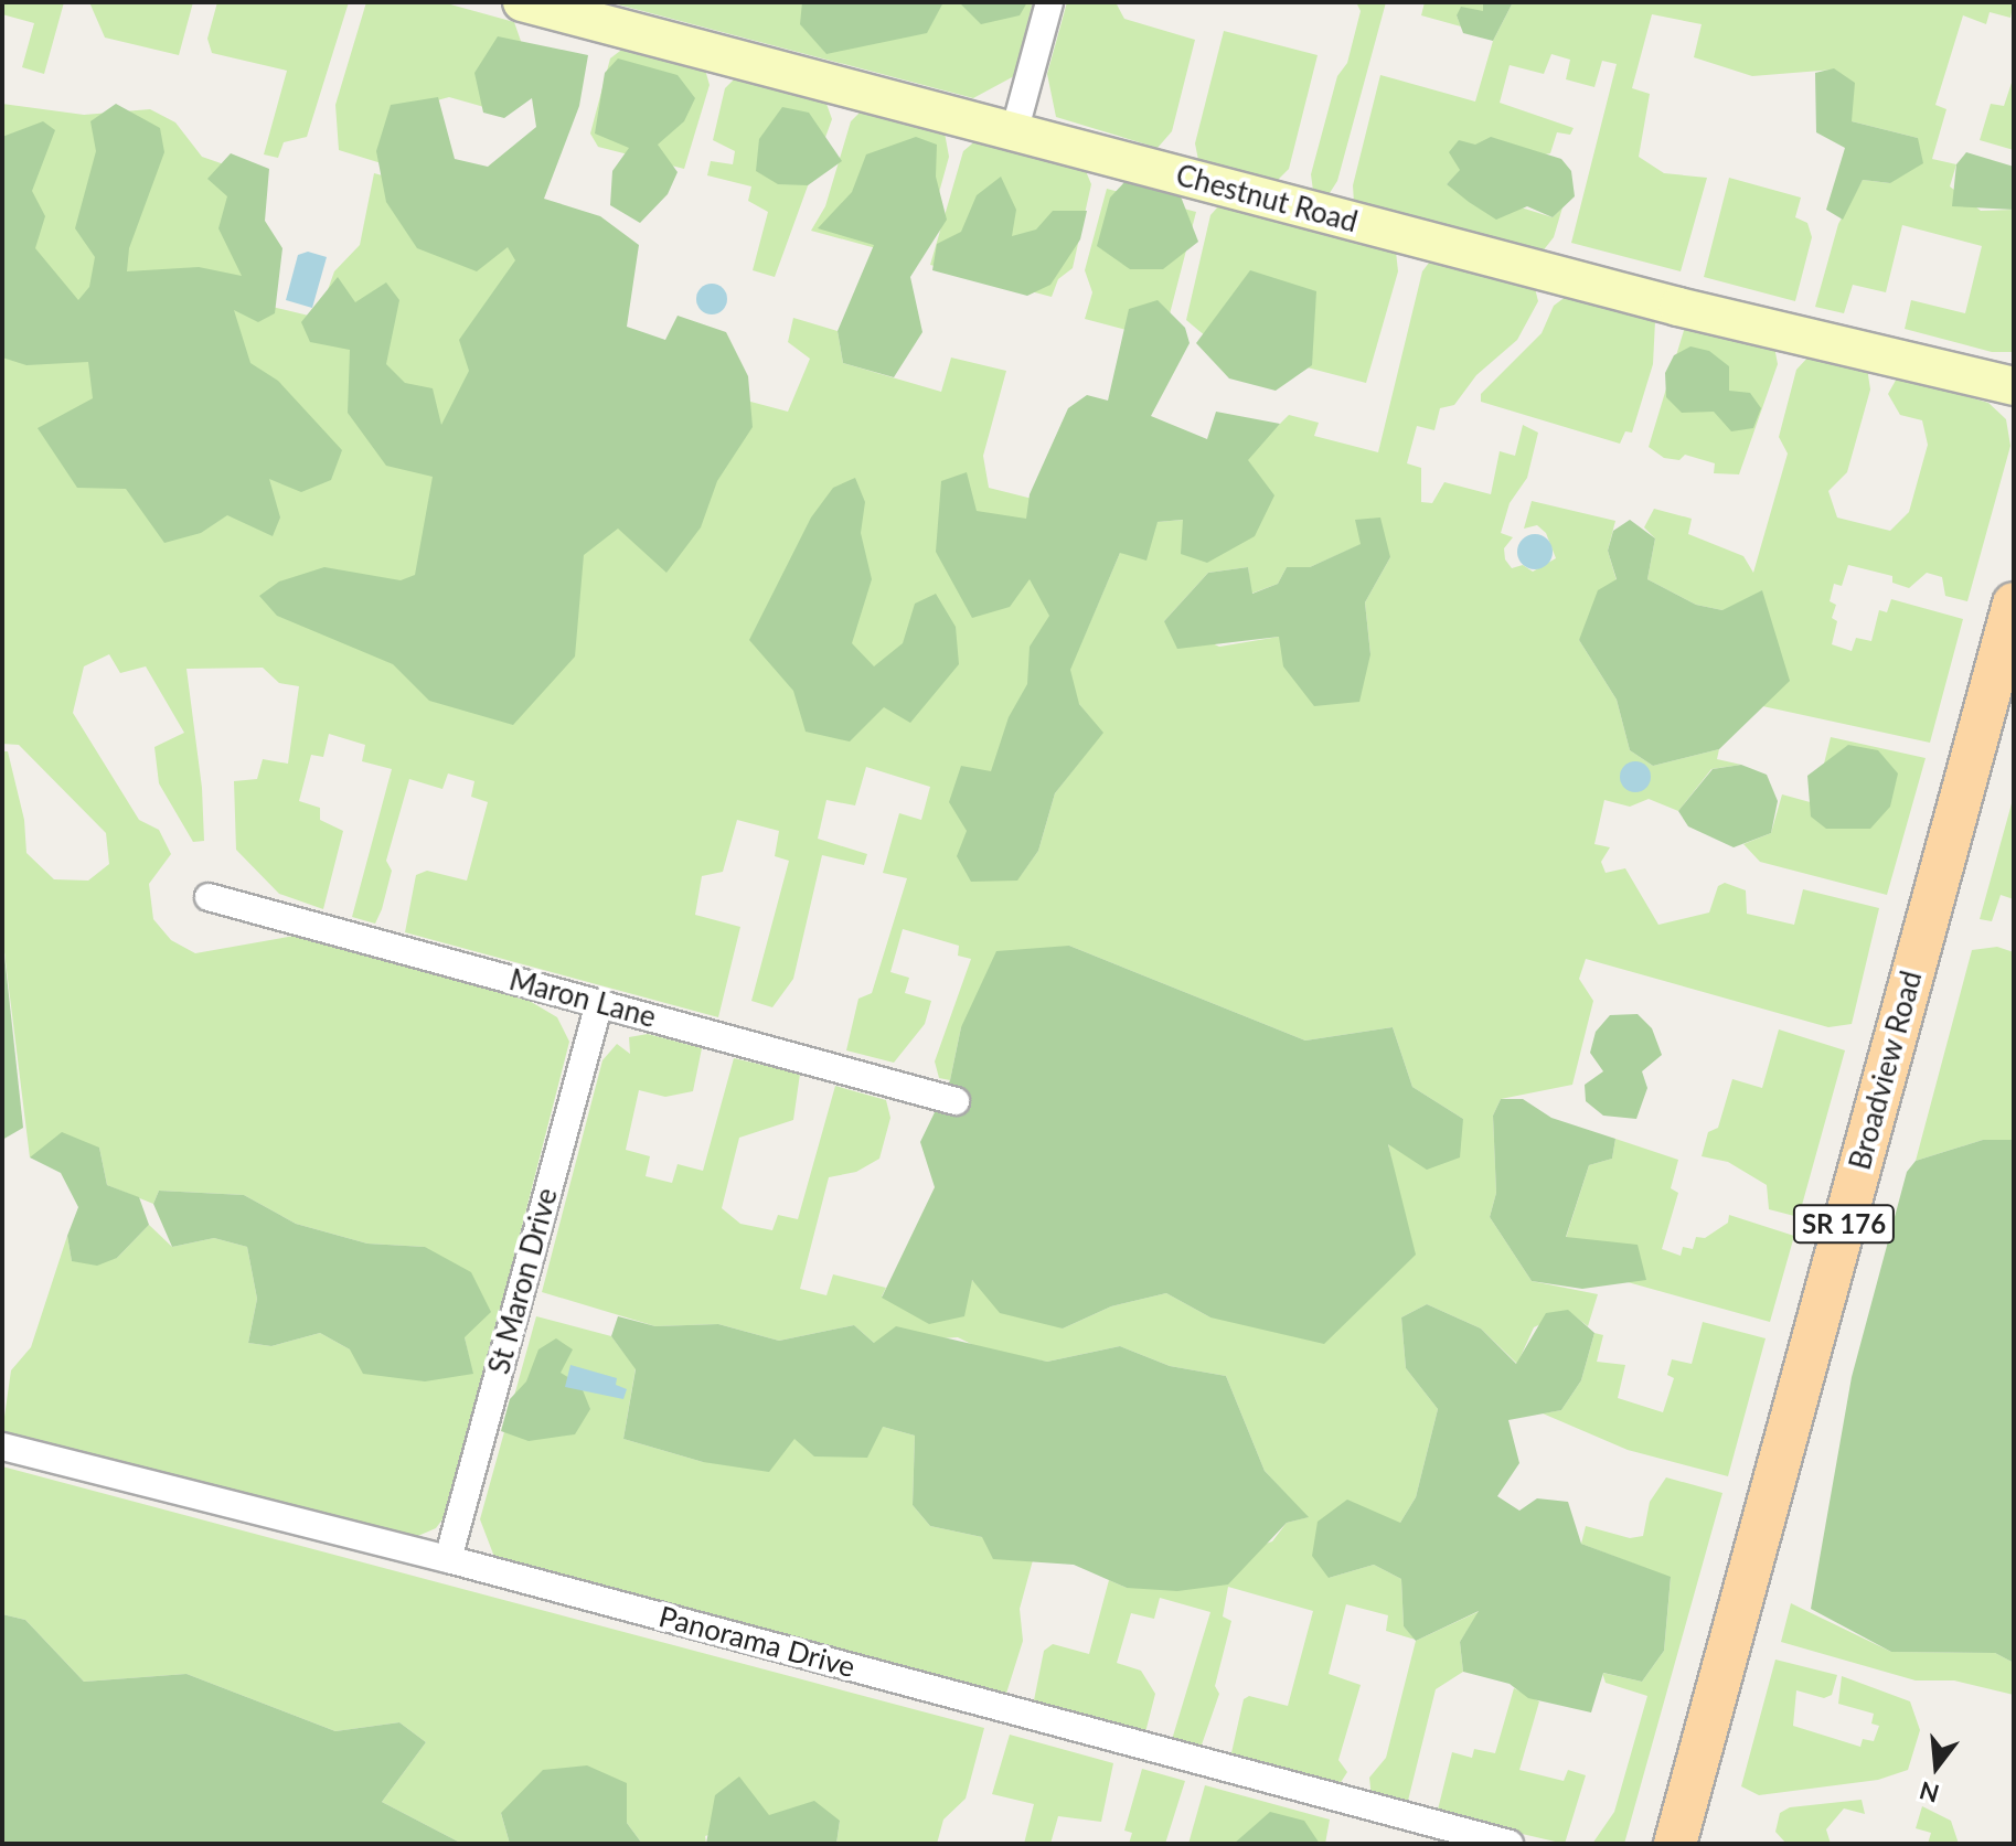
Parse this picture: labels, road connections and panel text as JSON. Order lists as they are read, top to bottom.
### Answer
{
  "streets": {
    "main road": ["Broadview Road", "SR 176"],
    "street": [
      "Chestnut Road",
      "Maron Lane",
      "St Maron Drive",
      "Panorama Drive"
    ]
  },
  "crossings": [
    ["Maron Lane", "St Maron Drive"],
    ["St Maron Drive", "Panorama Drive"]
  ],
  "north": "bottom"
}
